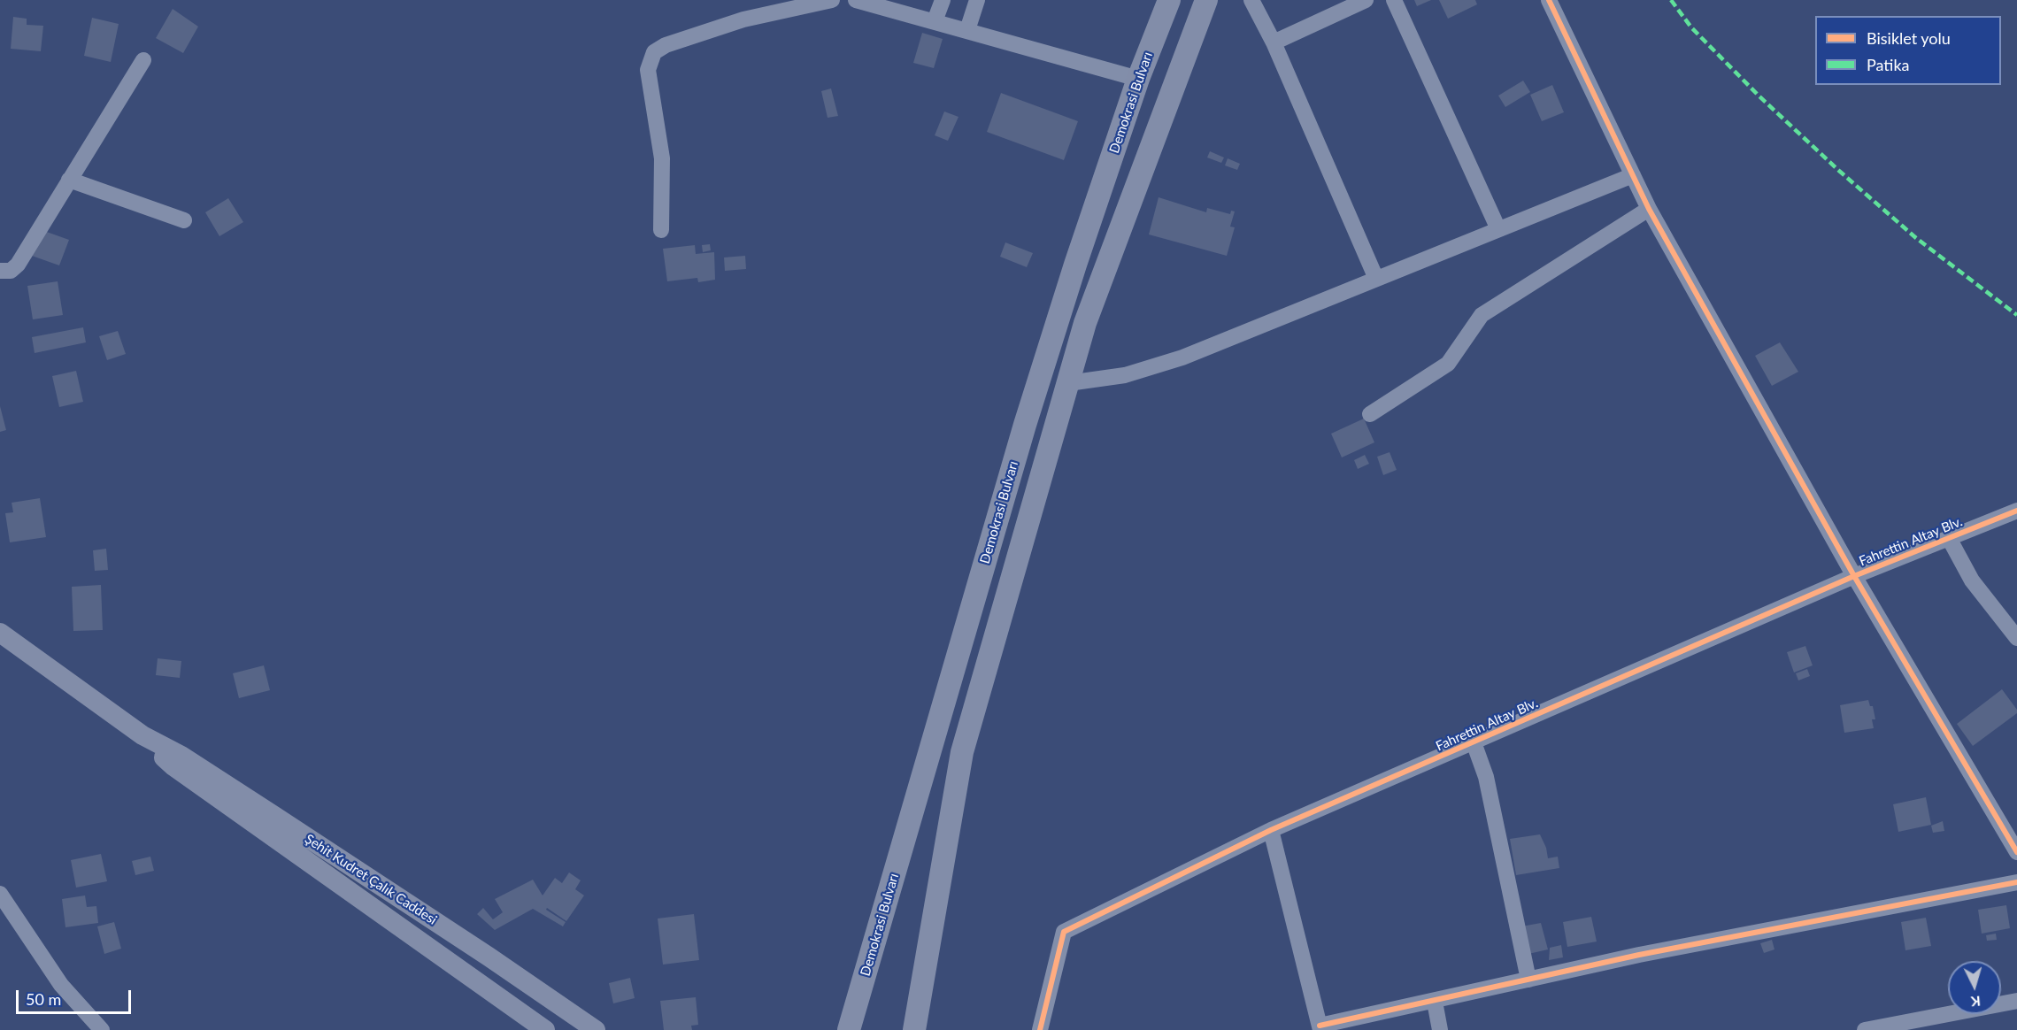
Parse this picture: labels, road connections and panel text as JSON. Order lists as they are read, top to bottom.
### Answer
{
  "streets": {
    "highway": ["Demokrasi Bulvarı"],
    "main road": ["Şehit Kudret Çalık Caddesi"],
    "street": ["Fahrettin Altay Blv."]
  },
  "legend": ["Bisiklet yolu", "Patika"],
  "scale_bar": "50 m",
  "north": "bottom"
}
